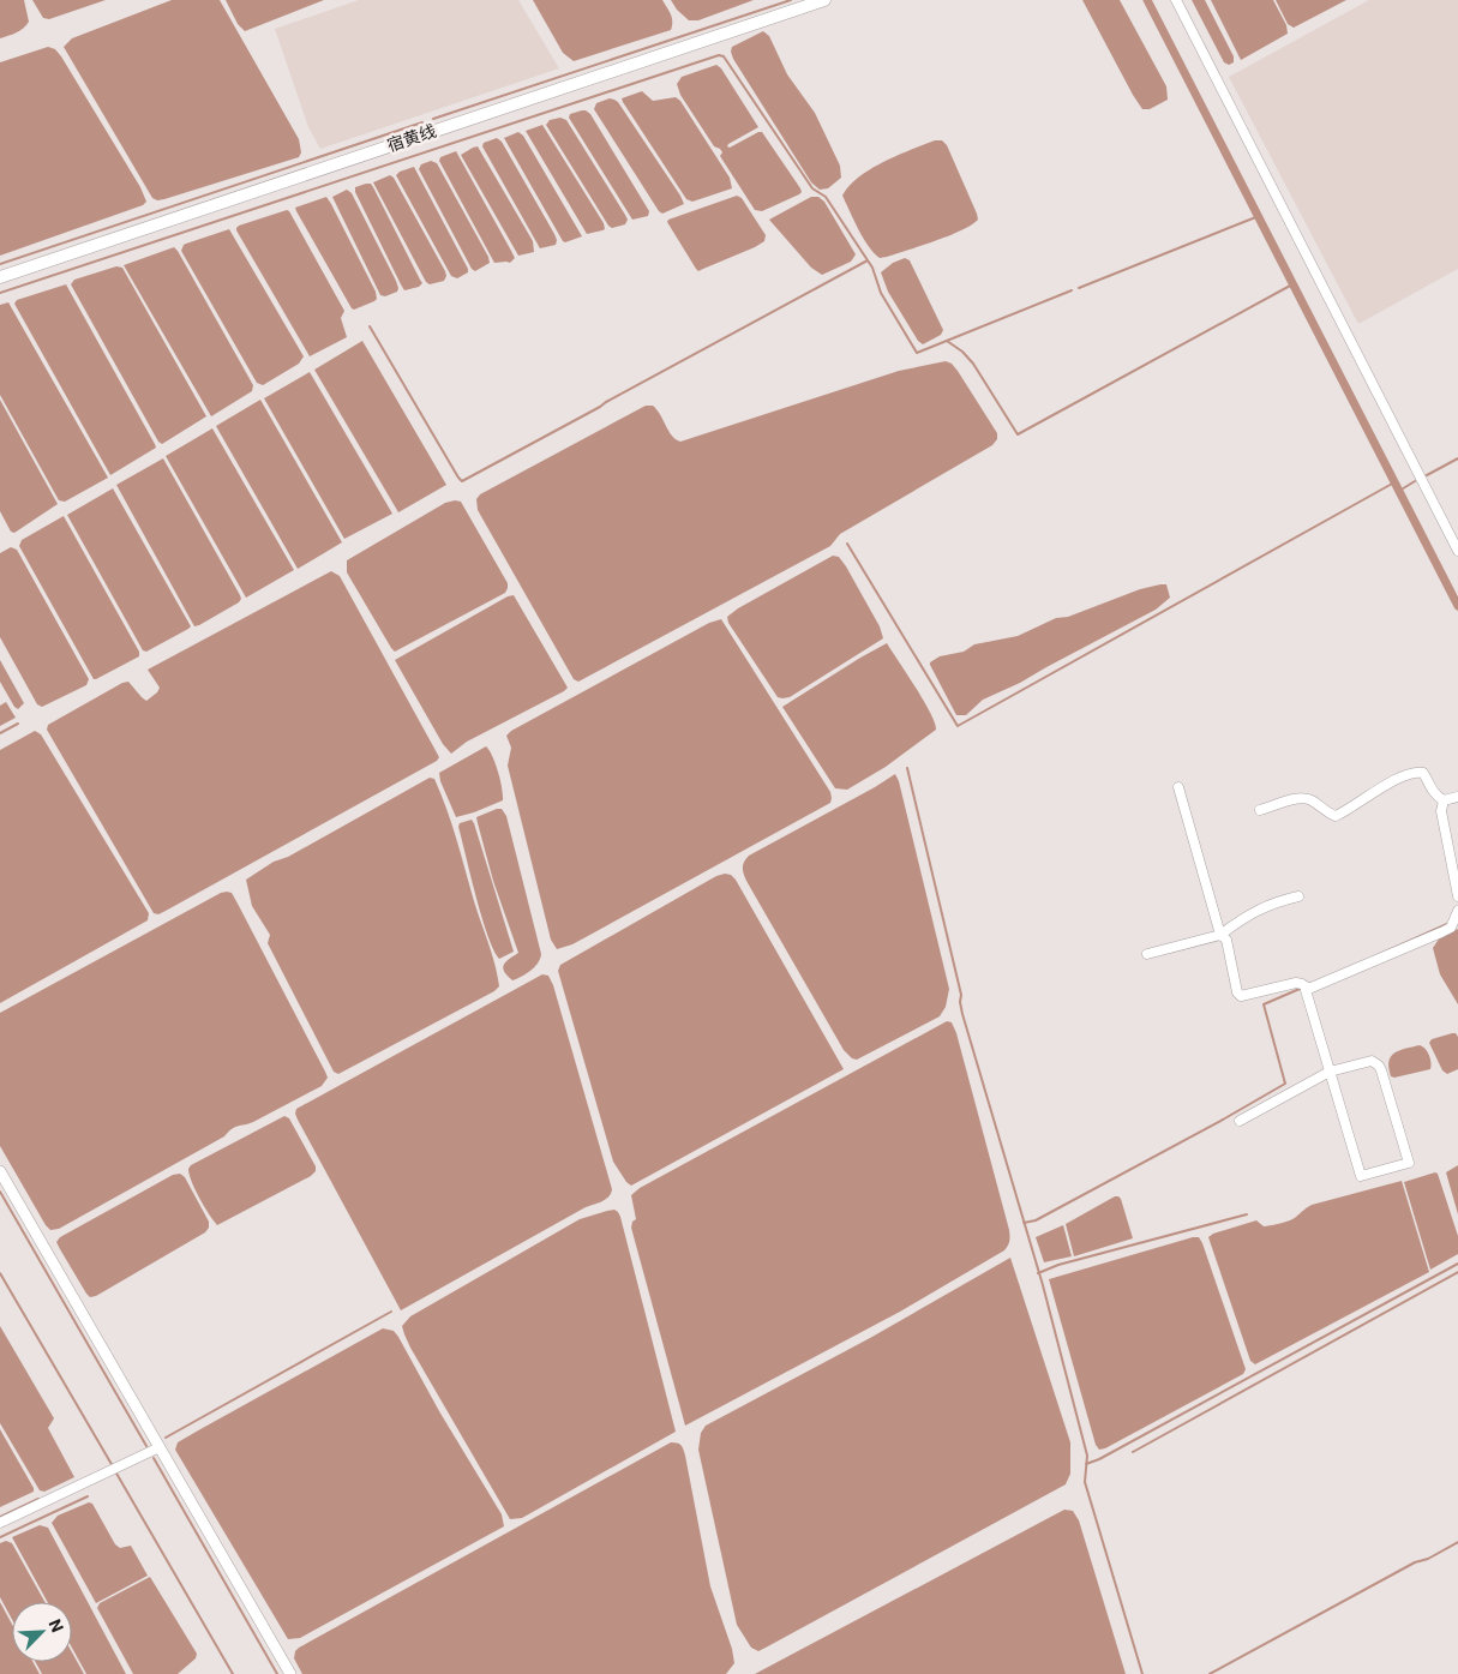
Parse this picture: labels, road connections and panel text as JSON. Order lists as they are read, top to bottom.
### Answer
{
  "streets": {
    "main road": ["宿黄线"]
  },
  "north": "top right"
}
